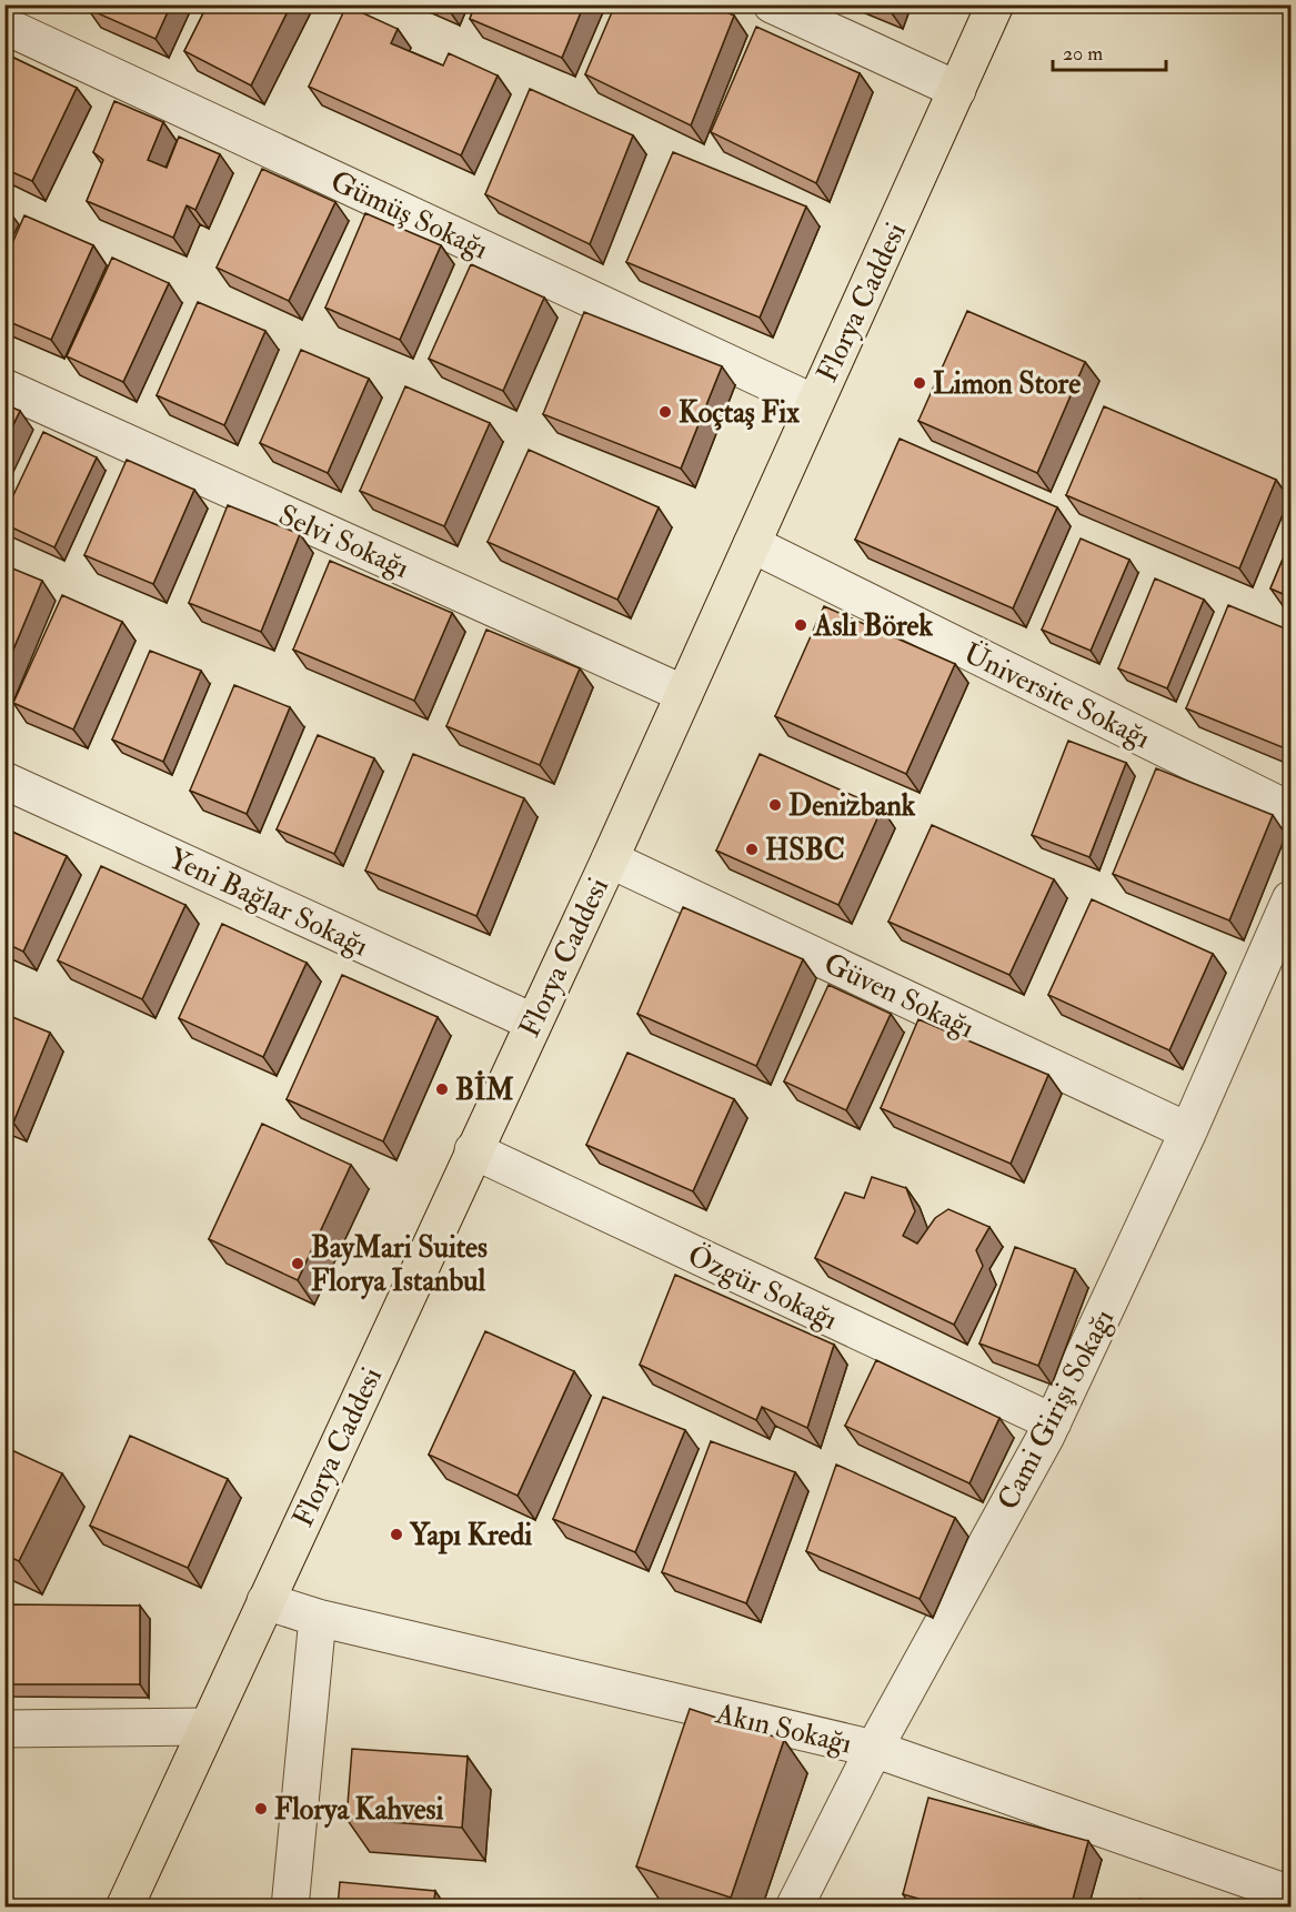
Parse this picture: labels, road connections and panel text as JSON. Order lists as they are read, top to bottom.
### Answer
{
  "streets": {
    "main road": ["Florya Caddesi"],
    "street": [
      "Gümüş Sokağı",
      "Selvi Sokağı",
      "Üniversite Sokağı",
      "Yeni Bağlar Sokağı",
      "Güven Sokağı",
      "Özgür Sokağı",
      "Cami Girişi Sokağı",
      "Akın Sokağı"
    ]
  },
  "crossings": [
    ["Gümüş Sokağı", "Florya Caddesi"],
    ["Florya Caddesi", "Selvi Sokağı"],
    ["Florya Caddesi", "Üniversite Sokağı"],
    ["Florya Caddesi", "Yeni Bağlar Sokağı"],
    ["Florya Caddesi", "Güven Sokağı"],
    ["Florya Caddesi", "Özgür Sokağı"],
    ["Florya Caddesi", "Akın Sokağı"],
    ["Güven Sokağı", "Cami Girişi Sokağı"],
    ["Özgür Sokağı", "Cami Girişi Sokağı"],
    ["Cami Girişi Sokağı", "Akın Sokağı"]
  ],
  "places": [
    "Limon Store",
    "Koçtaş Fix",
    "Aslı Börek",
    "Denizbank",
    "HSBC",
    "BİM",
    "BayMari Suites Florya Istanbul",
    "Yapı Kredi",
    "Florya Kahvesi"
  ],
  "scale_bar": "20 m"
}
